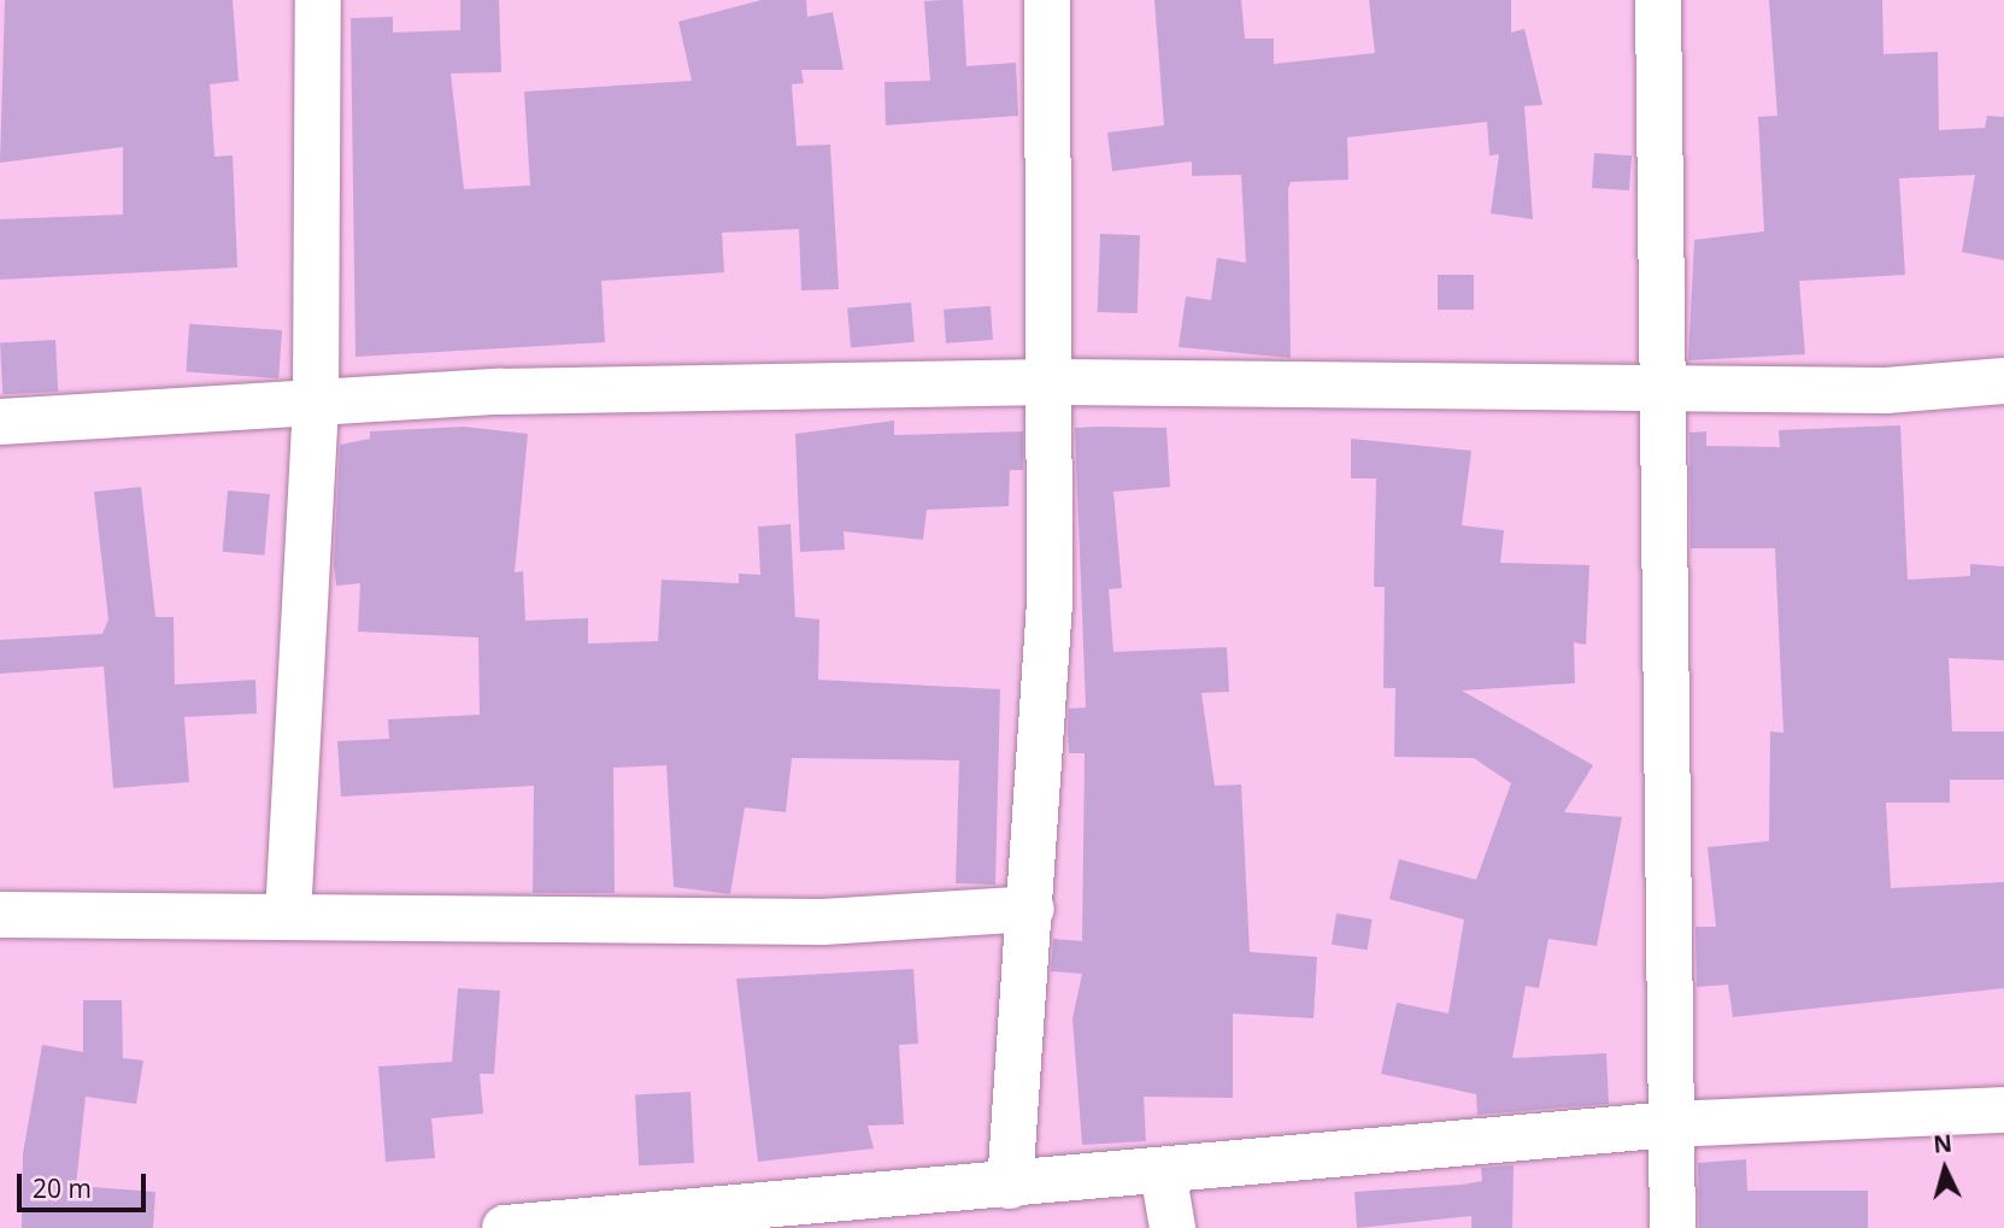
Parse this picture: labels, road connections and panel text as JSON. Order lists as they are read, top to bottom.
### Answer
{
  "scale_bar": "20 m",
  "north": "top"
}
